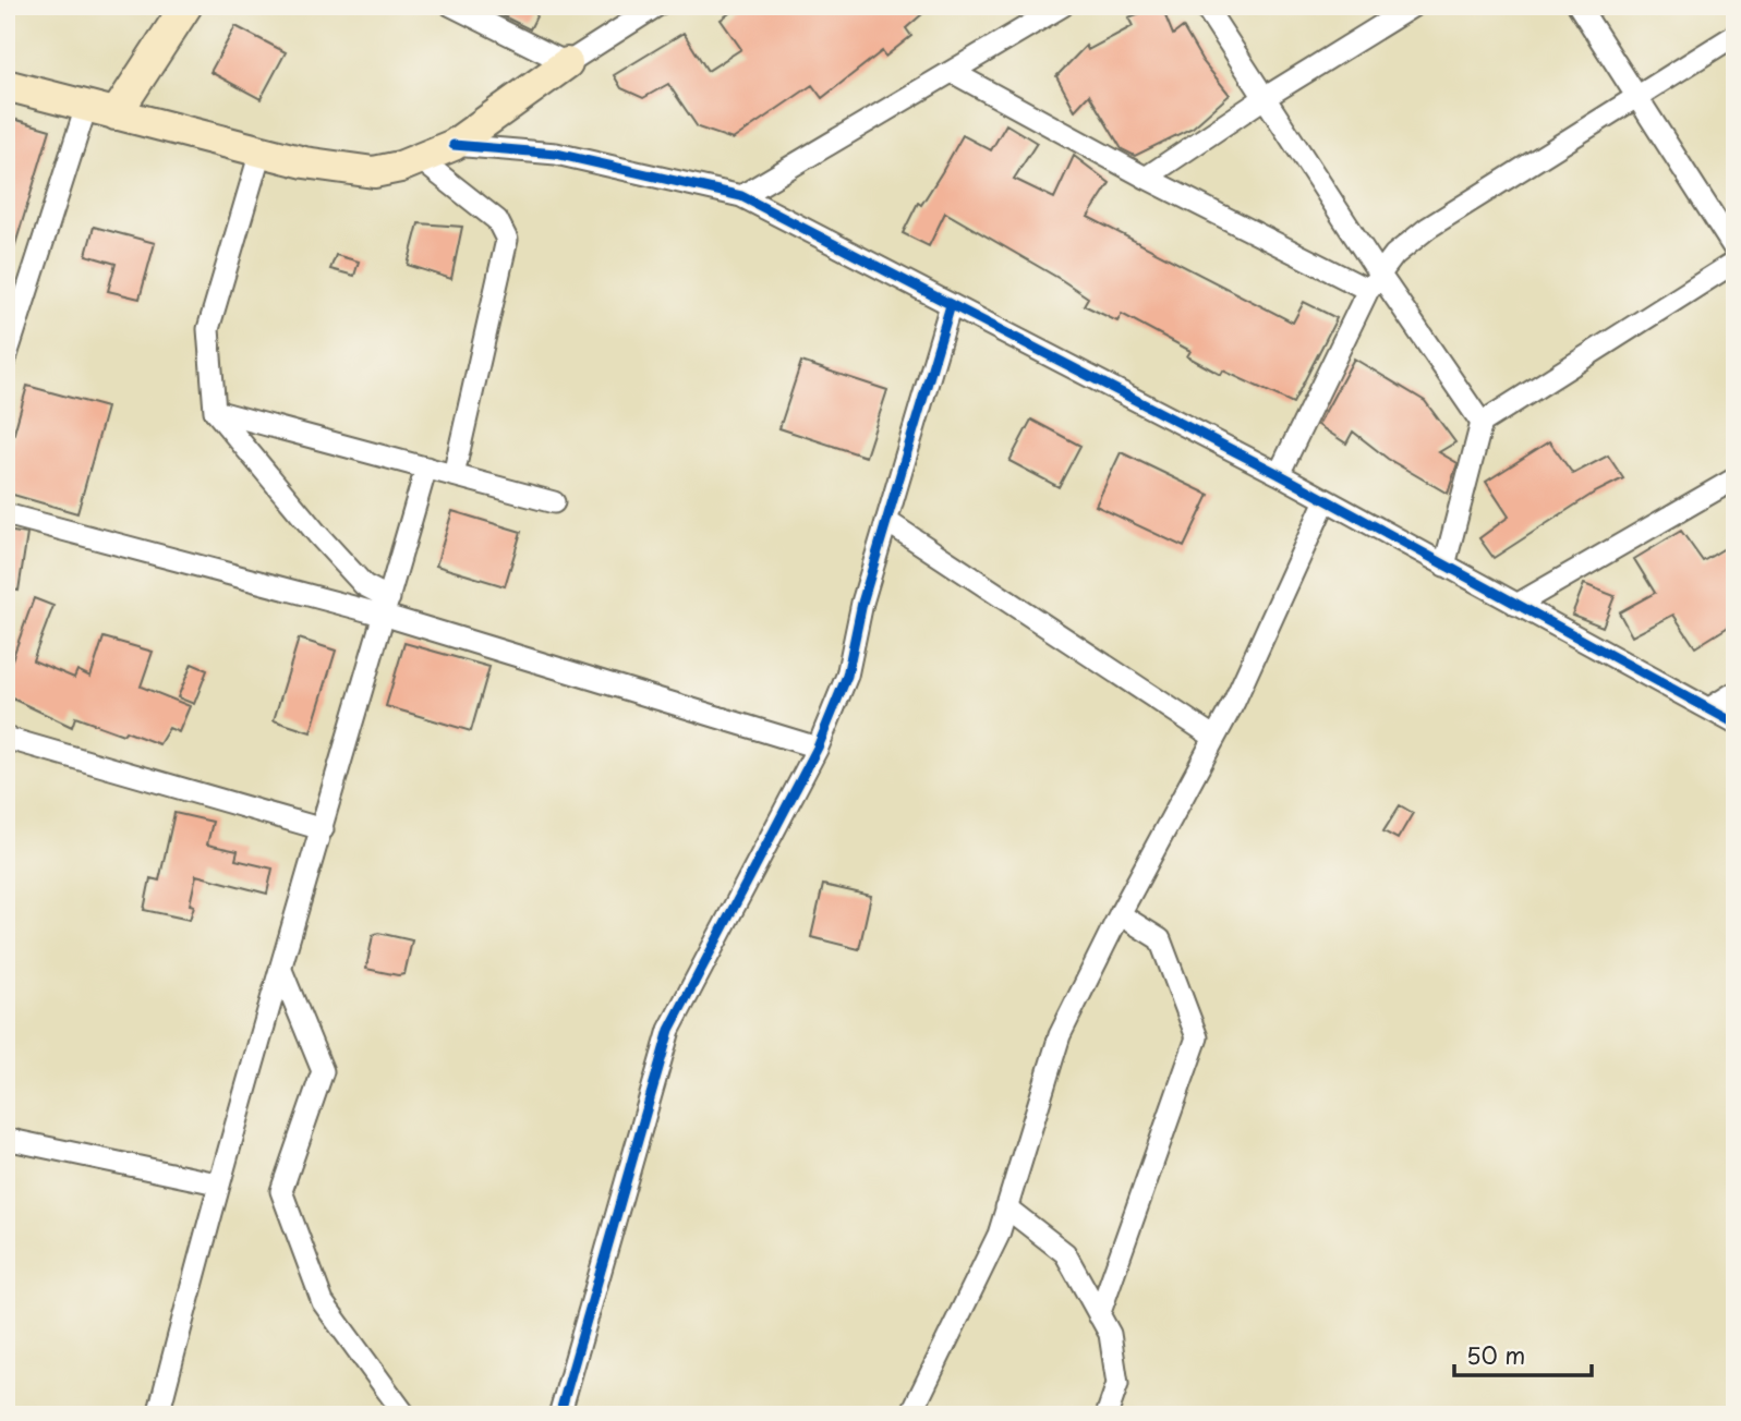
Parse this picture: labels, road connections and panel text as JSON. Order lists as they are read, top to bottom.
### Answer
{
  "scale_bar": "50 m"
}
